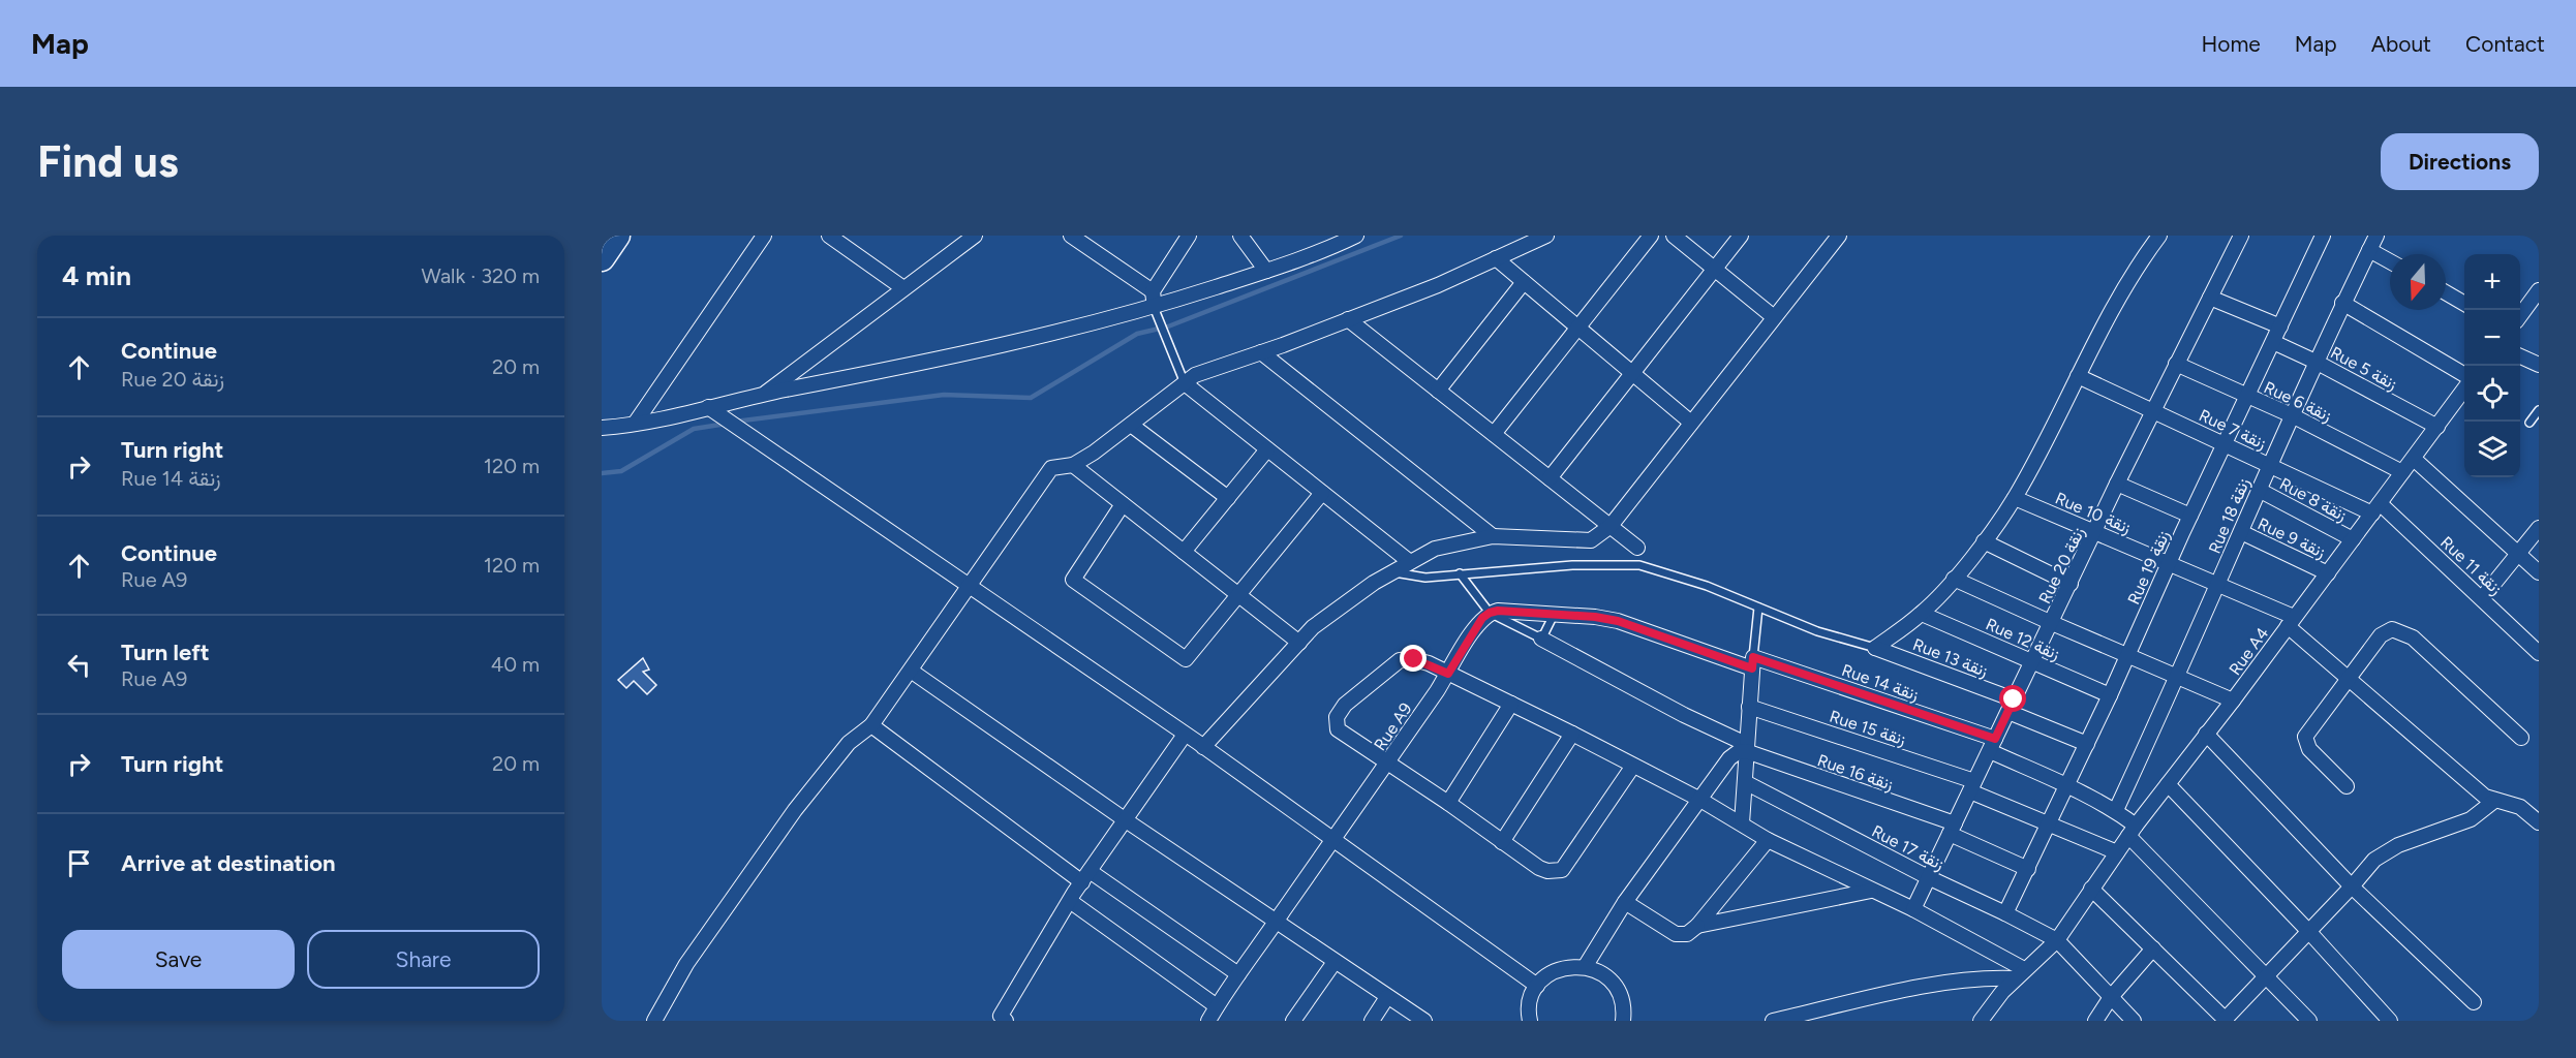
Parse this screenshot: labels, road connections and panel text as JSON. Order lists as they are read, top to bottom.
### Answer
{
  "streets": {
    "street": [
      "Rue 5 زنقة",
      "Rue 6 زنقة",
      "Rue 7 زنقة",
      "Rue 8 زنقة",
      "Rue 10 زنقة",
      "Rue 18 زنقة",
      "Rue 9 زنقة",
      "Rue 20 زنقة",
      "Rue 11 زنقة",
      "Rue 19 زنقة",
      "Rue 12 زنقة",
      "Rue A4",
      "Rue 13 زنقة",
      "Rue 14 زنقة",
      "Rue A9",
      "Rue 15 زنقة",
      "Rue 16 زنقة",
      "Rue 17 زنقة"
    ]
  },
  "crossings": [
    ["Rue 5 زنقة", "Rue 18 زنقة"],
    ["Rue 5 زنقة", "Rue 19 زنقة"],
    ["Rue 5 زنقة", "Rue A4"],
    ["Rue 6 زنقة", "Rue 18 زنقة"],
    ["Rue 6 زنقة", "Rue 20 زنقة"],
    ["Rue 6 زنقة", "Rue 19 زنقة"],
    ["Rue 6 زنقة", "Rue A4"],
    ["Rue 7 زنقة", "Rue 18 زنقة"],
    ["Rue 7 زنقة", "Rue 20 زنقة"],
    ["Rue 7 زنقة", "Rue 11 زنقة"],
    ["Rue 7 زنقة", "Rue 19 زنقة"],
    ["Rue 7 زنقة", "Rue A4"],
    ["Rue 8 زنقة", "Rue 18 زنقة"],
    ["Rue 8 زنقة", "Rue A4"],
    ["Rue 10 زنقة", "Rue 18 زنقة"],
    ["Rue 10 زنقة", "Rue 20 زنقة"],
    ["Rue 10 زنقة", "Rue 19 زنقة"],
    ["Rue 10 زنقة", "Rue A4"],
    ["Rue 18 زنقة", "Rue 9 زنقة"],
    ["Rue 18 زنقة", "Rue 14 زنقة"],
    ["Rue 9 زنقة", "Rue A4"],
    ["Rue 20 زنقة", "Rue 12 زنقة"],
    ["Rue 20 زنقة", "Rue 13 زنقة"],
    ["Rue 20 زنقة", "Rue 14 زنقة"],
    ["Rue 20 زنقة", "Rue 15 زنقة"],
    ["Rue 20 زنقة", "Rue 16 زنقة"],
    ["Rue 20 زنقة", "Rue 17 زنقة"],
    ["Rue 11 زنقة", "Rue A4"],
    ["Rue 19 زنقة", "Rue 12 زنقة"],
    ["Rue 19 زنقة", "Rue 13 زنقة"],
    ["Rue 19 زنقة", "Rue 14 زنقة"],
    ["Rue 19 زنقة", "Rue 15 زنقة"],
    ["Rue 19 زنقة", "Rue 16 زنقة"],
    ["Rue 19 زنقة", "Rue 17 زنقة"],
    ["Rue A4", "Rue 14 زنقة"],
    ["Rue A4", "Rue 15 زنقة"],
    ["Rue A4", "Rue 17 زنقة"]
  ],
  "north": "bottom",
  "page": {
    "header": "Map",
    "nav": [
      "Home",
      "Map",
      "About",
      "Contact"
    ],
    "buttons": [
      "Directions",
      ["Save", "Share"]
    ],
    "title": "Find us",
    "heading": ["4 min", "Walk · 320 m"],
    "map_buttons": ["+", "−"],
    "list": [
      ["Continue", "Rue 20 زنقة", "20 m"],
      ["Turn right", "Rue 14 زنقة", "120 m"],
      ["Continue", "Rue A9", "120 m"],
      ["Turn left", "Rue A9", "40 m"],
      ["Turn right", "20 m"],
      "Arrive at destination"
    ]
  }
}
